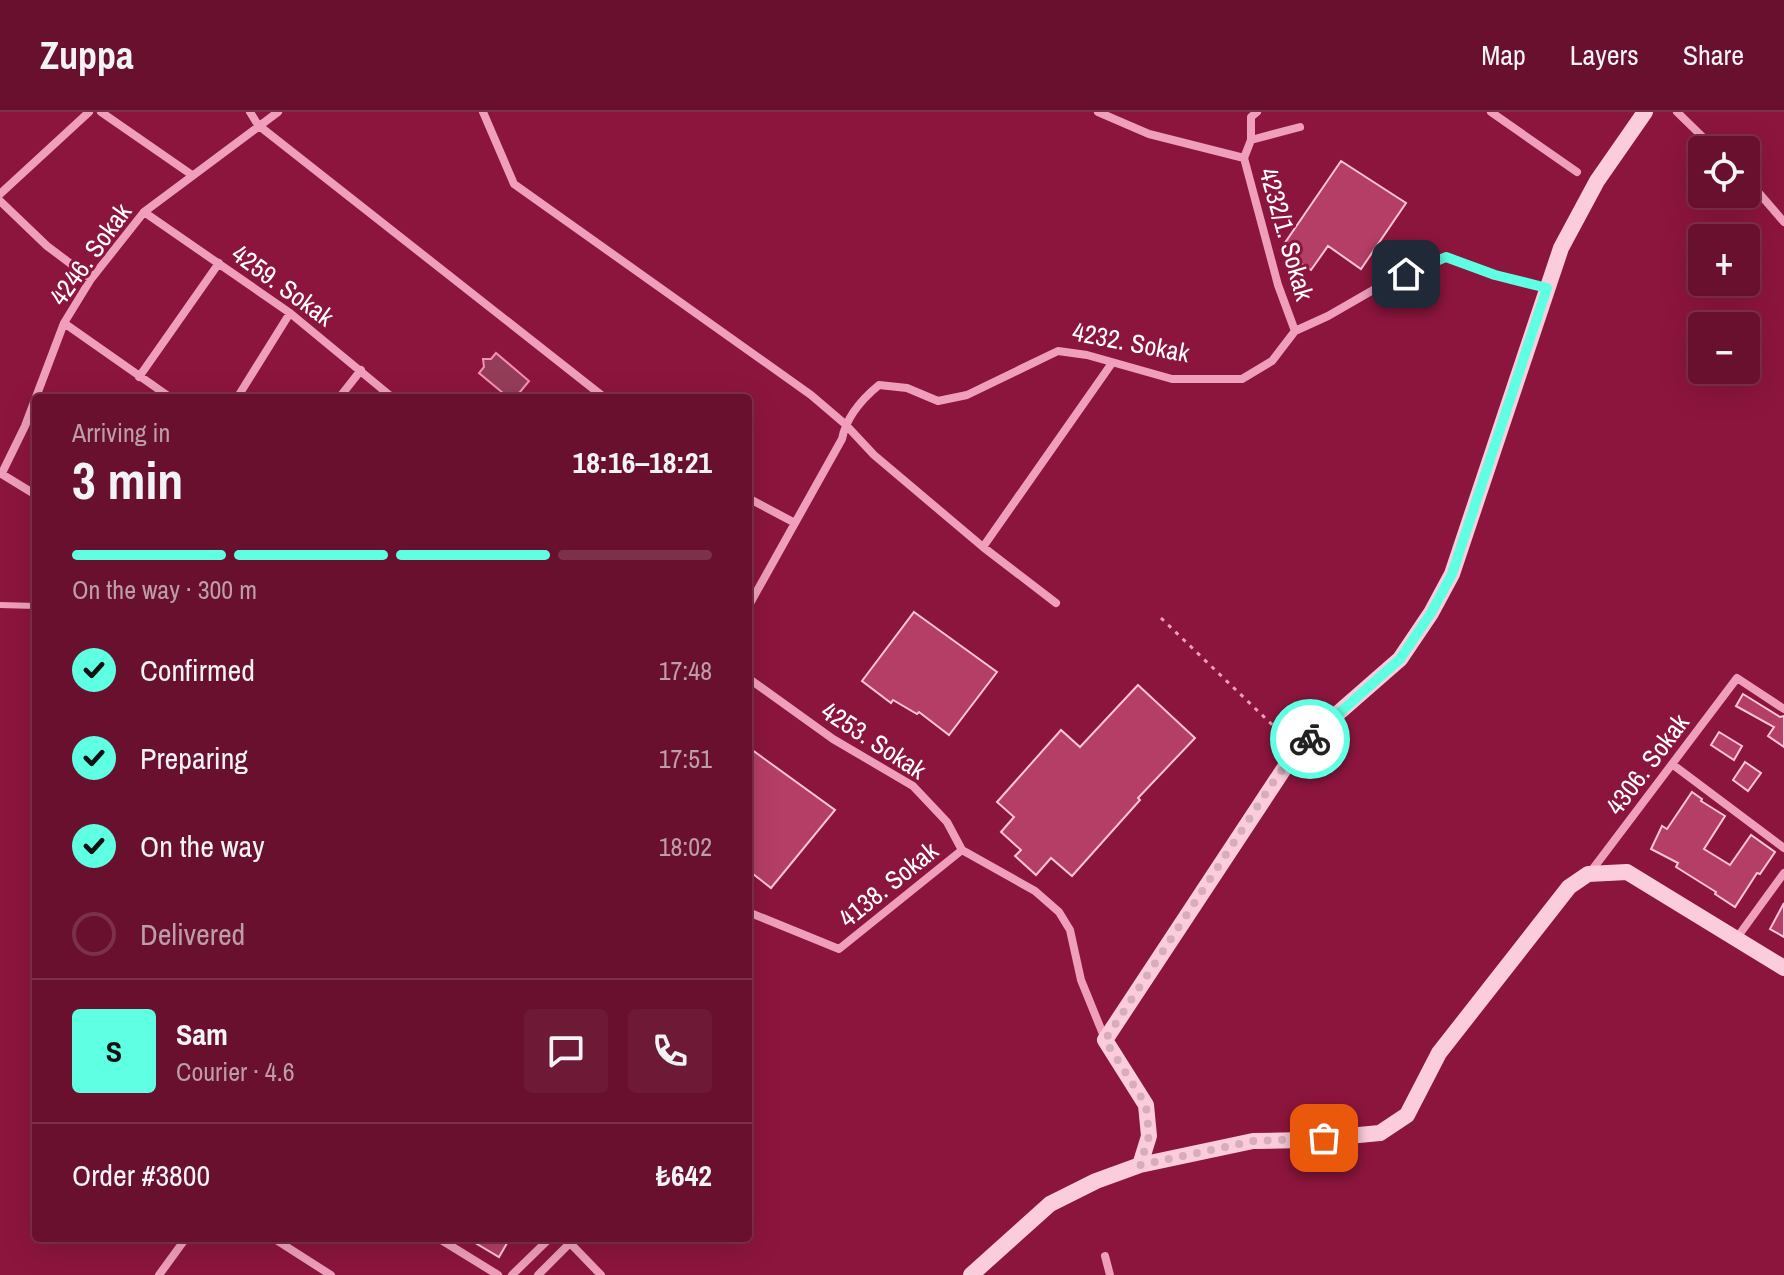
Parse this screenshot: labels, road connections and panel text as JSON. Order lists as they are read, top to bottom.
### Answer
{
  "streets": {
    "street": [
      "4232/1. Sokak",
      "4246. Sokak",
      "4259. Sokak",
      "4232. Sokak",
      "4253. Sokak",
      "4306. Sokak",
      "4138. Sokak"
    ]
  },
  "crossings": [
    ["4232/1. Sokak", "4232. Sokak"],
    ["4246. Sokak", "4259. Sokak"],
    ["4253. Sokak", "4138. Sokak"]
  ],
  "page": {
    "header": "Zuppa",
    "nav": ["Map", "Layers", "Share"],
    "map_buttons": ["+", "−"],
    "heading": ["3 min", "Arriving in", "18:16–18:21"],
    "panel": [
      "Sam",
      "Courier · 4.6",
      "Order #3800",
      "₺642"
    ],
    "bar": "On the way · 300 m",
    "list": [
      ["Confirmed", "17:48"],
      ["Preparing", "17:51"],
      ["On the way", "18:02"],
      "Delivered"
    ],
    "round": "S"
  }
}
